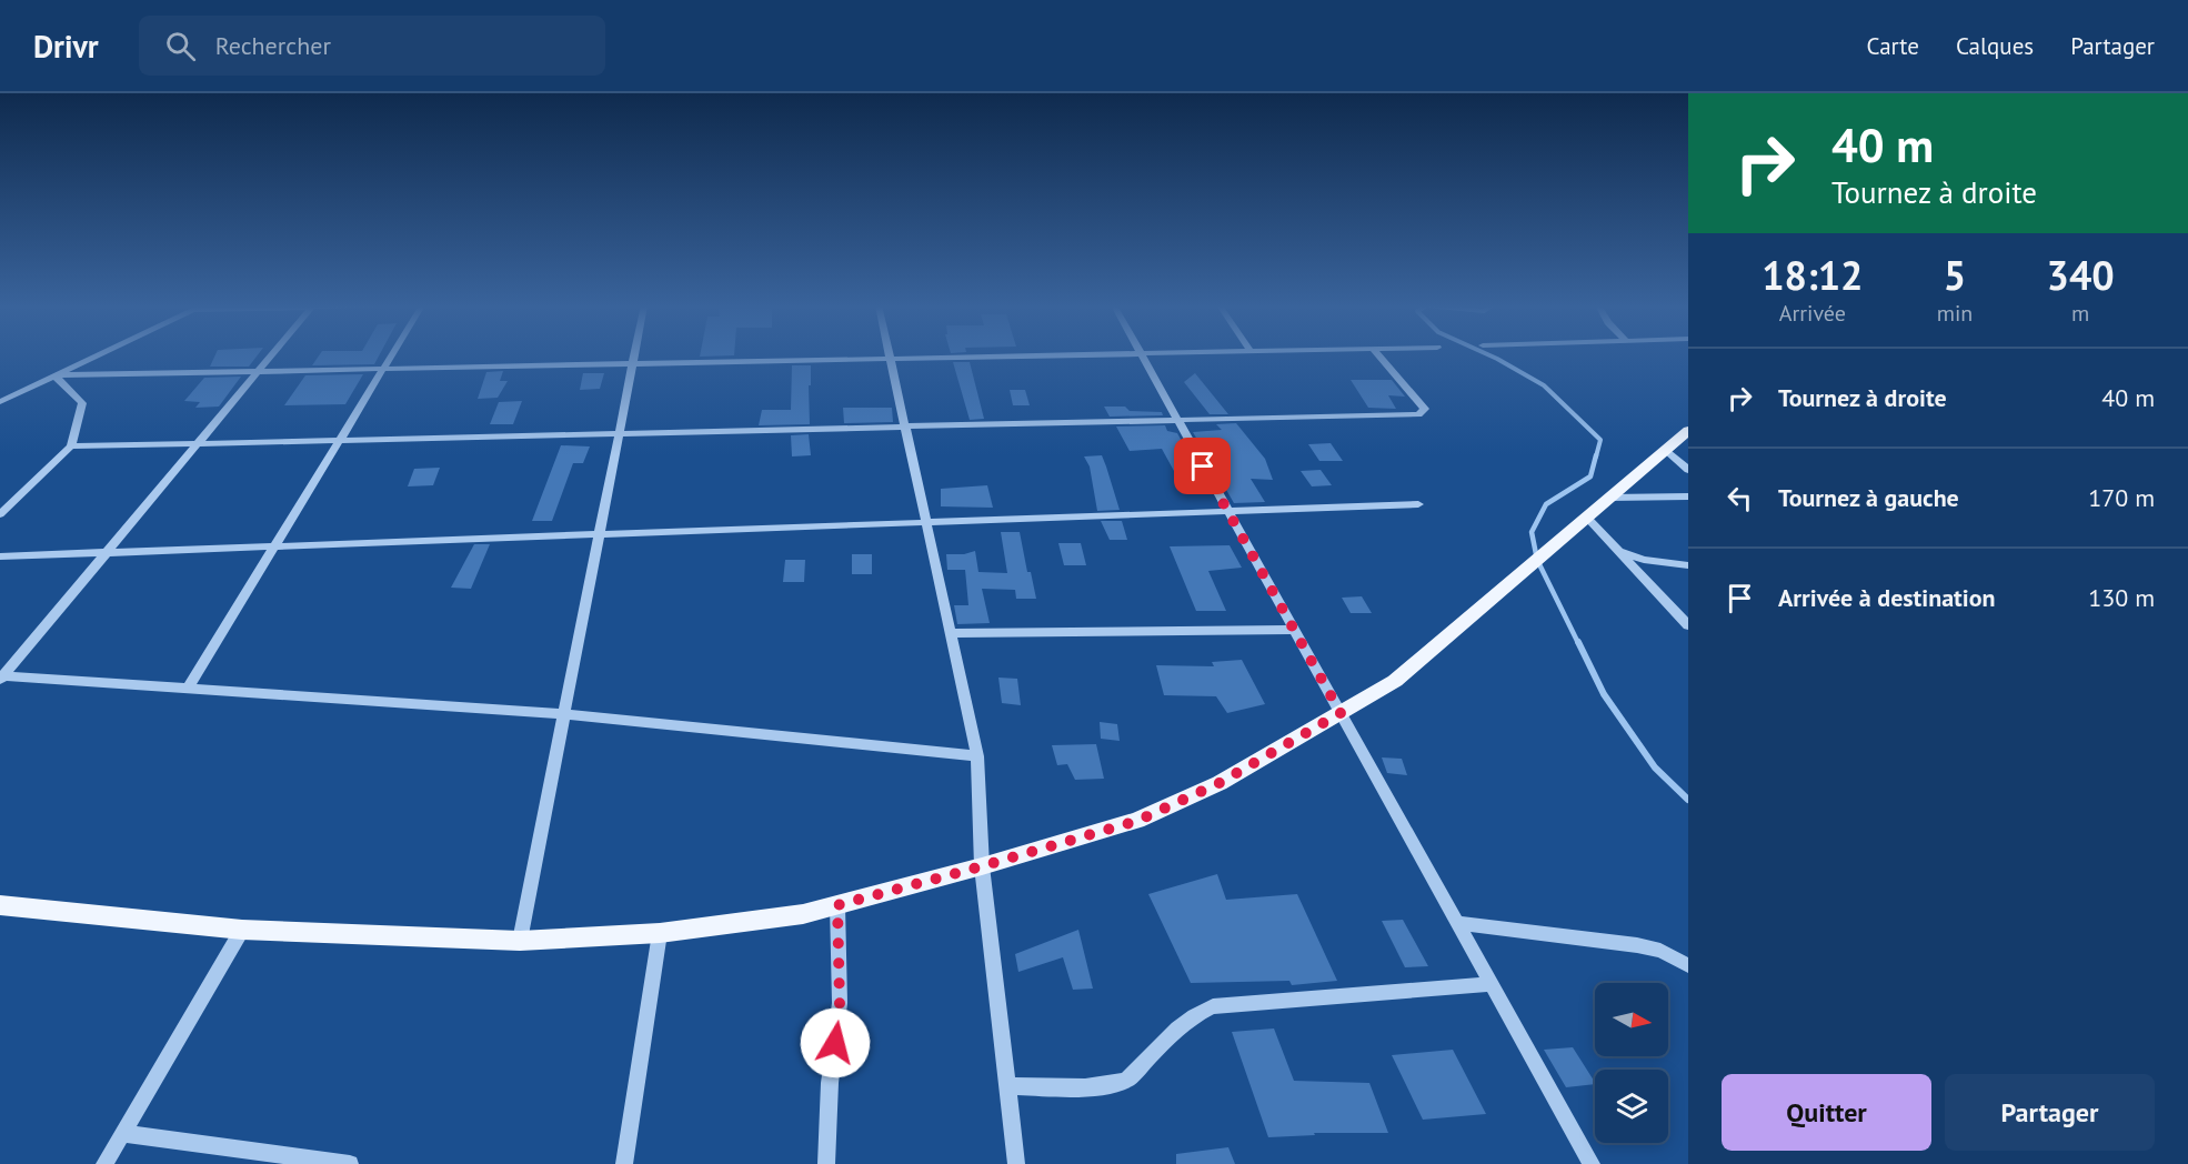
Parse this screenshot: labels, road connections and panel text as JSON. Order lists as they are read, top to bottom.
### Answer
{
  "north": "right",
  "page": {
    "header": "Drivr",
    "search": "Rechercher",
    "nav": ["Carte", "Calques", "Partager"],
    "turn": ["40 m", "Tournez à droite"],
    "eta": [
      "18:12",
      "Arrivée",
      "5",
      "min",
      "340",
      "m"
    ],
    "list": [
      {
        "name": "Tournez à droite",
        "value": "40 m"
      },
      {
        "name": "Tournez à gauche",
        "value": "170 m"
      },
      {
        "name": "Arrivée à destination",
        "value": "130 m"
      }
    ],
    "buttons": ["Quitter", "Partager"]
  }
}
